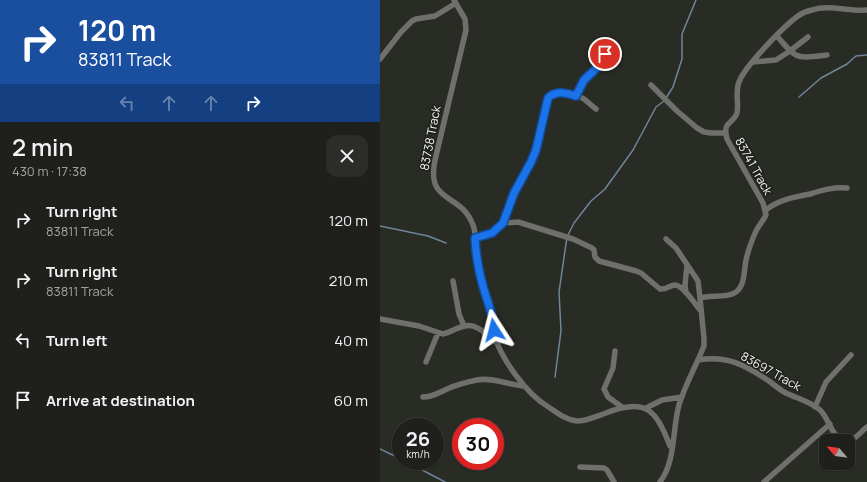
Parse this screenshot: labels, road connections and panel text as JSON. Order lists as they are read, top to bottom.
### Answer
{
  "streets": {
    "street": ["83738 Track", "83741 Track", "83697 Track"]
  },
  "north": "top left",
  "page": {
    "turn": ["120 m", "83811 Track"],
    "heading": ["2 min", "430 m · 17:38"],
    "list": [
      {
        "name": "Turn right",
        "note": "83811 Track",
        "value": "120 m"
      },
      {
        "name": "Turn right",
        "note": "83811 Track",
        "value": "210 m"
      },
      {
        "name": "Turn left",
        "value": "40 m"
      },
      {
        "name": "Arrive at destination",
        "value": "60 m"
      }
    ],
    "speed": "26 km/h",
    "limit": "30"
  }
}
